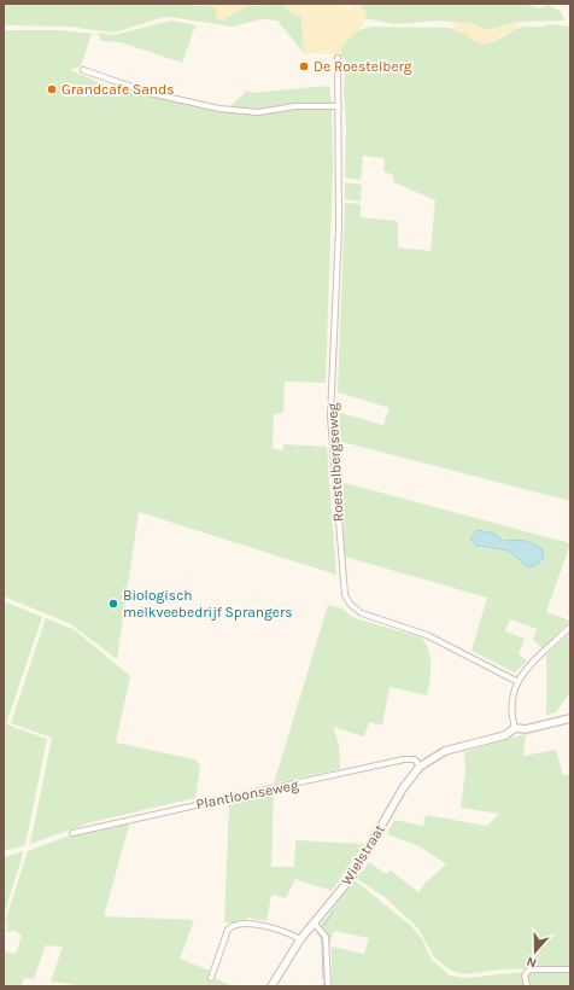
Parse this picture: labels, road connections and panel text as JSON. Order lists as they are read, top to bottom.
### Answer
{
  "streets": {
    "street": ["Roestelbergseweg", "Plantloonseweg", "Wielstraat"]
  },
  "crossings": [
    ["Plantloonseweg", "Wielstraat"]
  ],
  "places": ["De Roestelberg", "Grandcafe Sands", "Biologisch melkveebedrijf Sprangers"],
  "north": "bottom"
}
